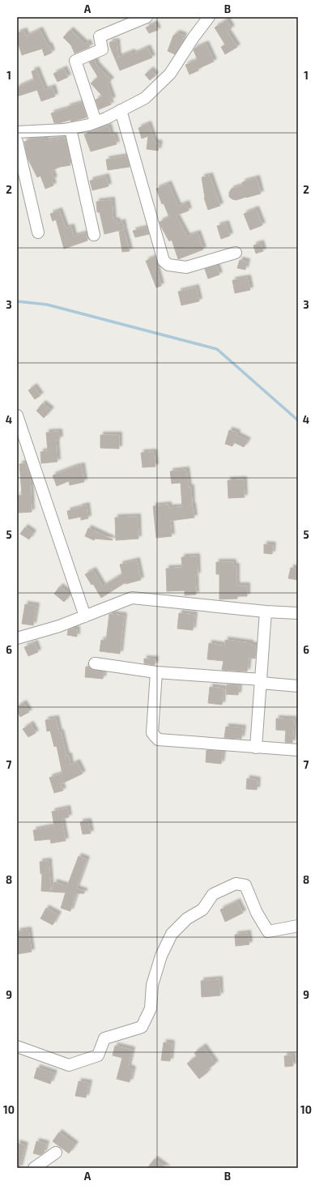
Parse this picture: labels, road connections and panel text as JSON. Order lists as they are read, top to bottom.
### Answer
{
  "grid": {
    "columns": ["A", "B"],
    "rows": [
      "1",
      "2",
      "3",
      "4",
      "5",
      "6",
      "7",
      "8",
      "9",
      "10"
    ]
  }
}
